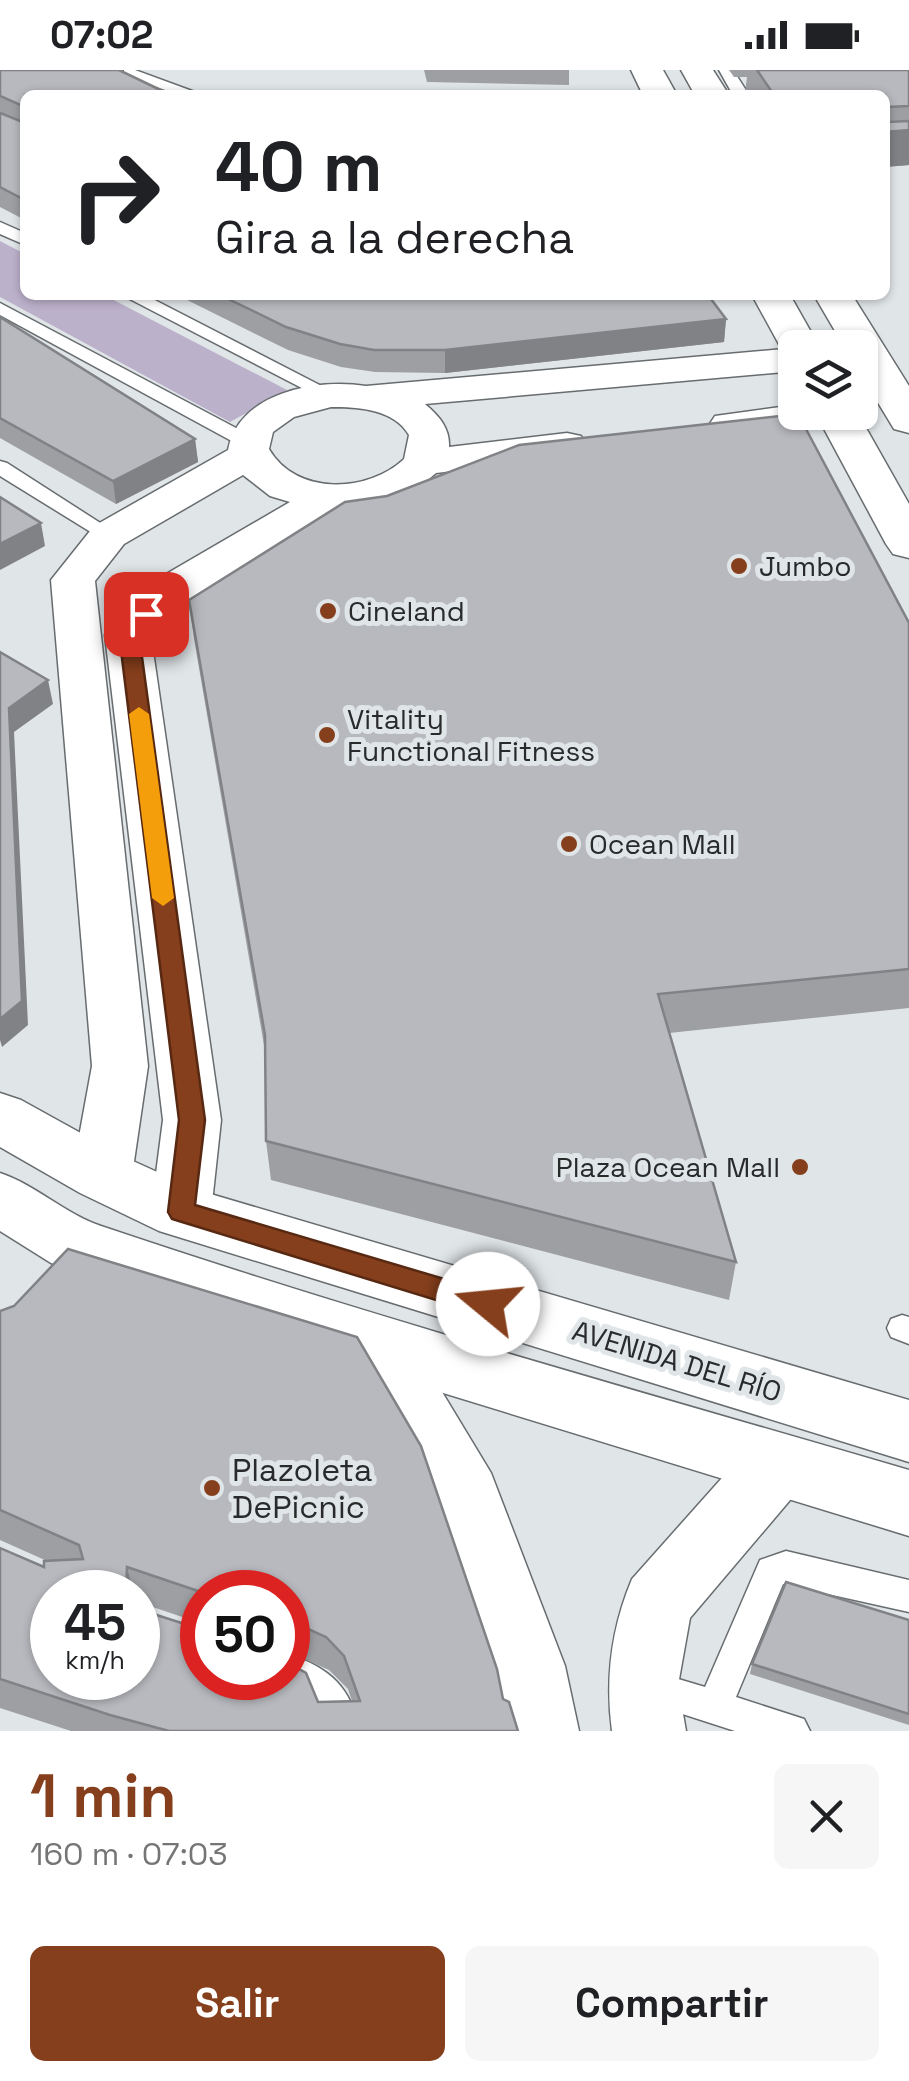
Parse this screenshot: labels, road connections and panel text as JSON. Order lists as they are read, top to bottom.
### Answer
{
  "streets": {
    "main road": ["AVENIDA DEL RÍO"]
  },
  "places": [
    "Jumbo",
    "Cineland",
    "Vitality Functional Fitness",
    "Ocean Mall",
    "Plaza Ocean Mall",
    "Plazoleta DePicnic"
  ],
  "page": {
    "status": "07:02",
    "turn": ["40 m", "Gira a la derecha"],
    "speed": "45 km/h",
    "limit": "50",
    "heading": ["1 min", "160 m · 07:03"],
    "buttons": ["Salir", "Compartir"]
  }
}
